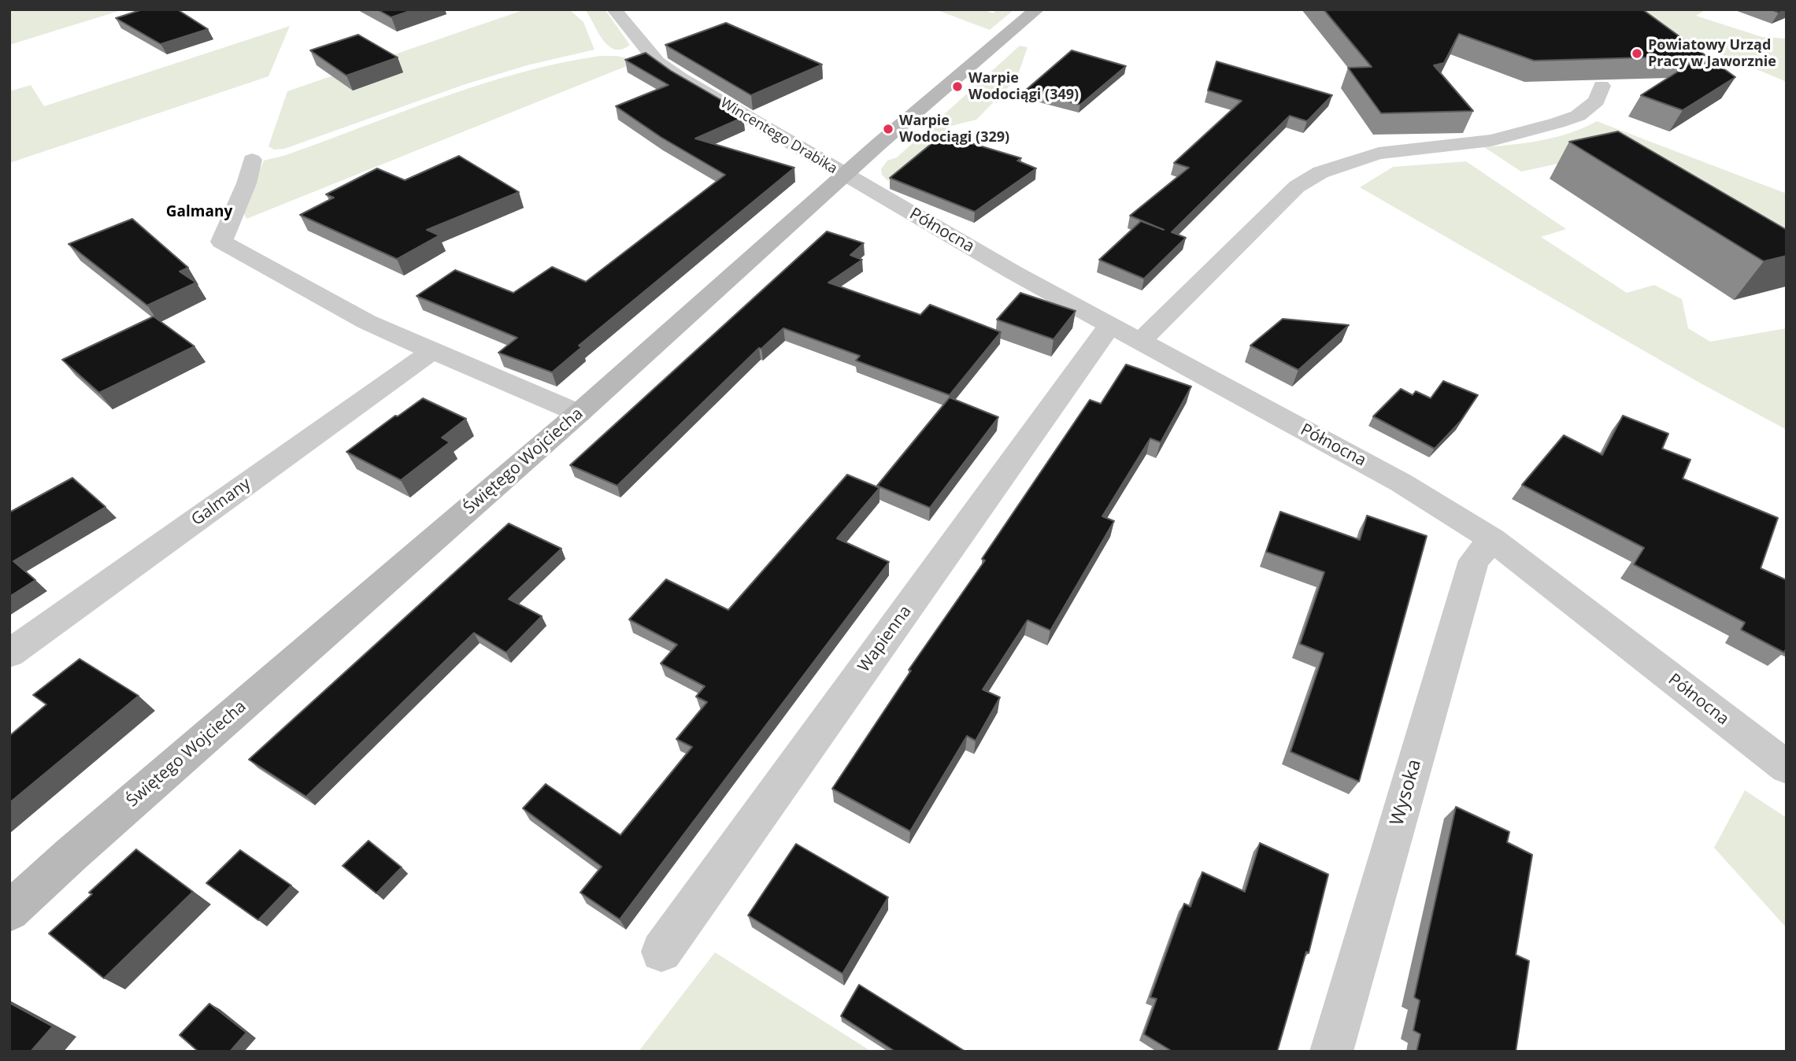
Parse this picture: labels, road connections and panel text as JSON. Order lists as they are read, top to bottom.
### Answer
{
  "streets": {
    "street": [
      "Wincentego Drabika",
      "Północna",
      "Świętego Wojciecha",
      "Galmany",
      "Wapienna",
      "Wysoka"
    ]
  },
  "crossings": [
    ["Wincentego Drabika", "Północna"],
    ["Wincentego Drabika", "Świętego Wojciecha"],
    ["Północna", "Świętego Wojciecha"],
    ["Północna", "Wapienna"],
    ["Północna", "Wysoka"]
  ],
  "districts": ["Galmany"],
  "places": ["Powiatowy Urząd Pracy w Jaworznie", "Warpie Wodociągi (349)", "Warpie Wodociągi (329)"]
}
